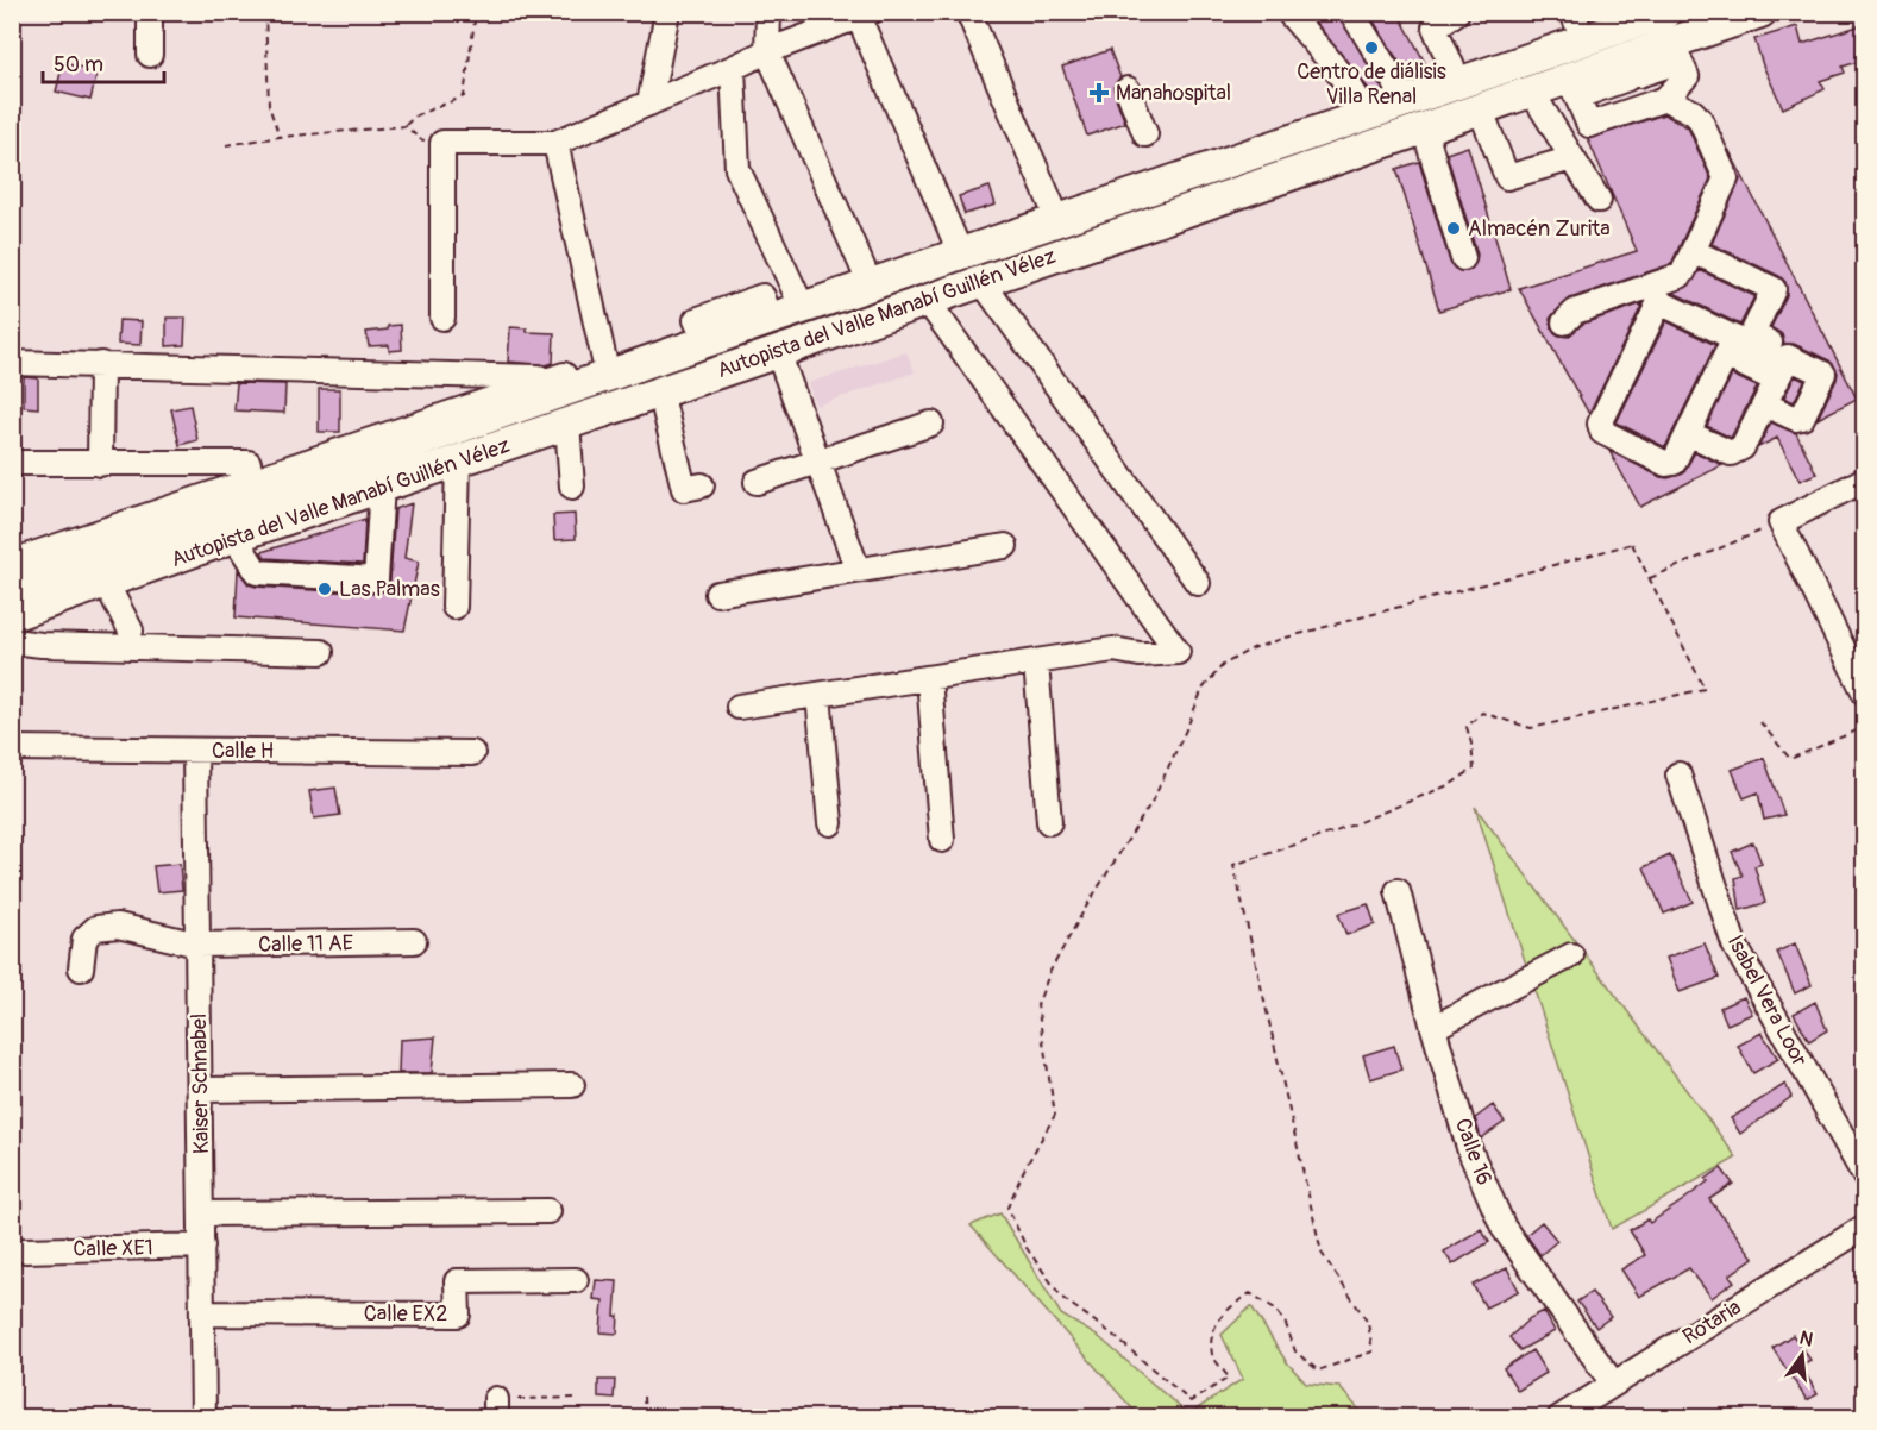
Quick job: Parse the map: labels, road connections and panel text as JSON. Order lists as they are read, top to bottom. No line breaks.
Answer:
{"streets":{"main road":["Autopista del Valle Manabí Guillén Vélez"],"street":["Calle H","Calle 11 AE","Isabel Vera Loor","Kaiser Schnabel","Calle 16","Calle XE1","Calle EX2","Rotaria"]},"crossings":[["Calle H","Kaiser Schnabel"],["Calle 11 AE","Kaiser Schnabel"],["Kaiser Schnabel","Calle XE1"],["Kaiser Schnabel","Calle EX2"],["Calle 16","Rotaria"]],"places":{"other":["Centro de diálisis Villa Renal","Almacén Zurita","Las Palmas"],"health":["Manahospital"]},"scale_bar":"50 m","north":"top"}
